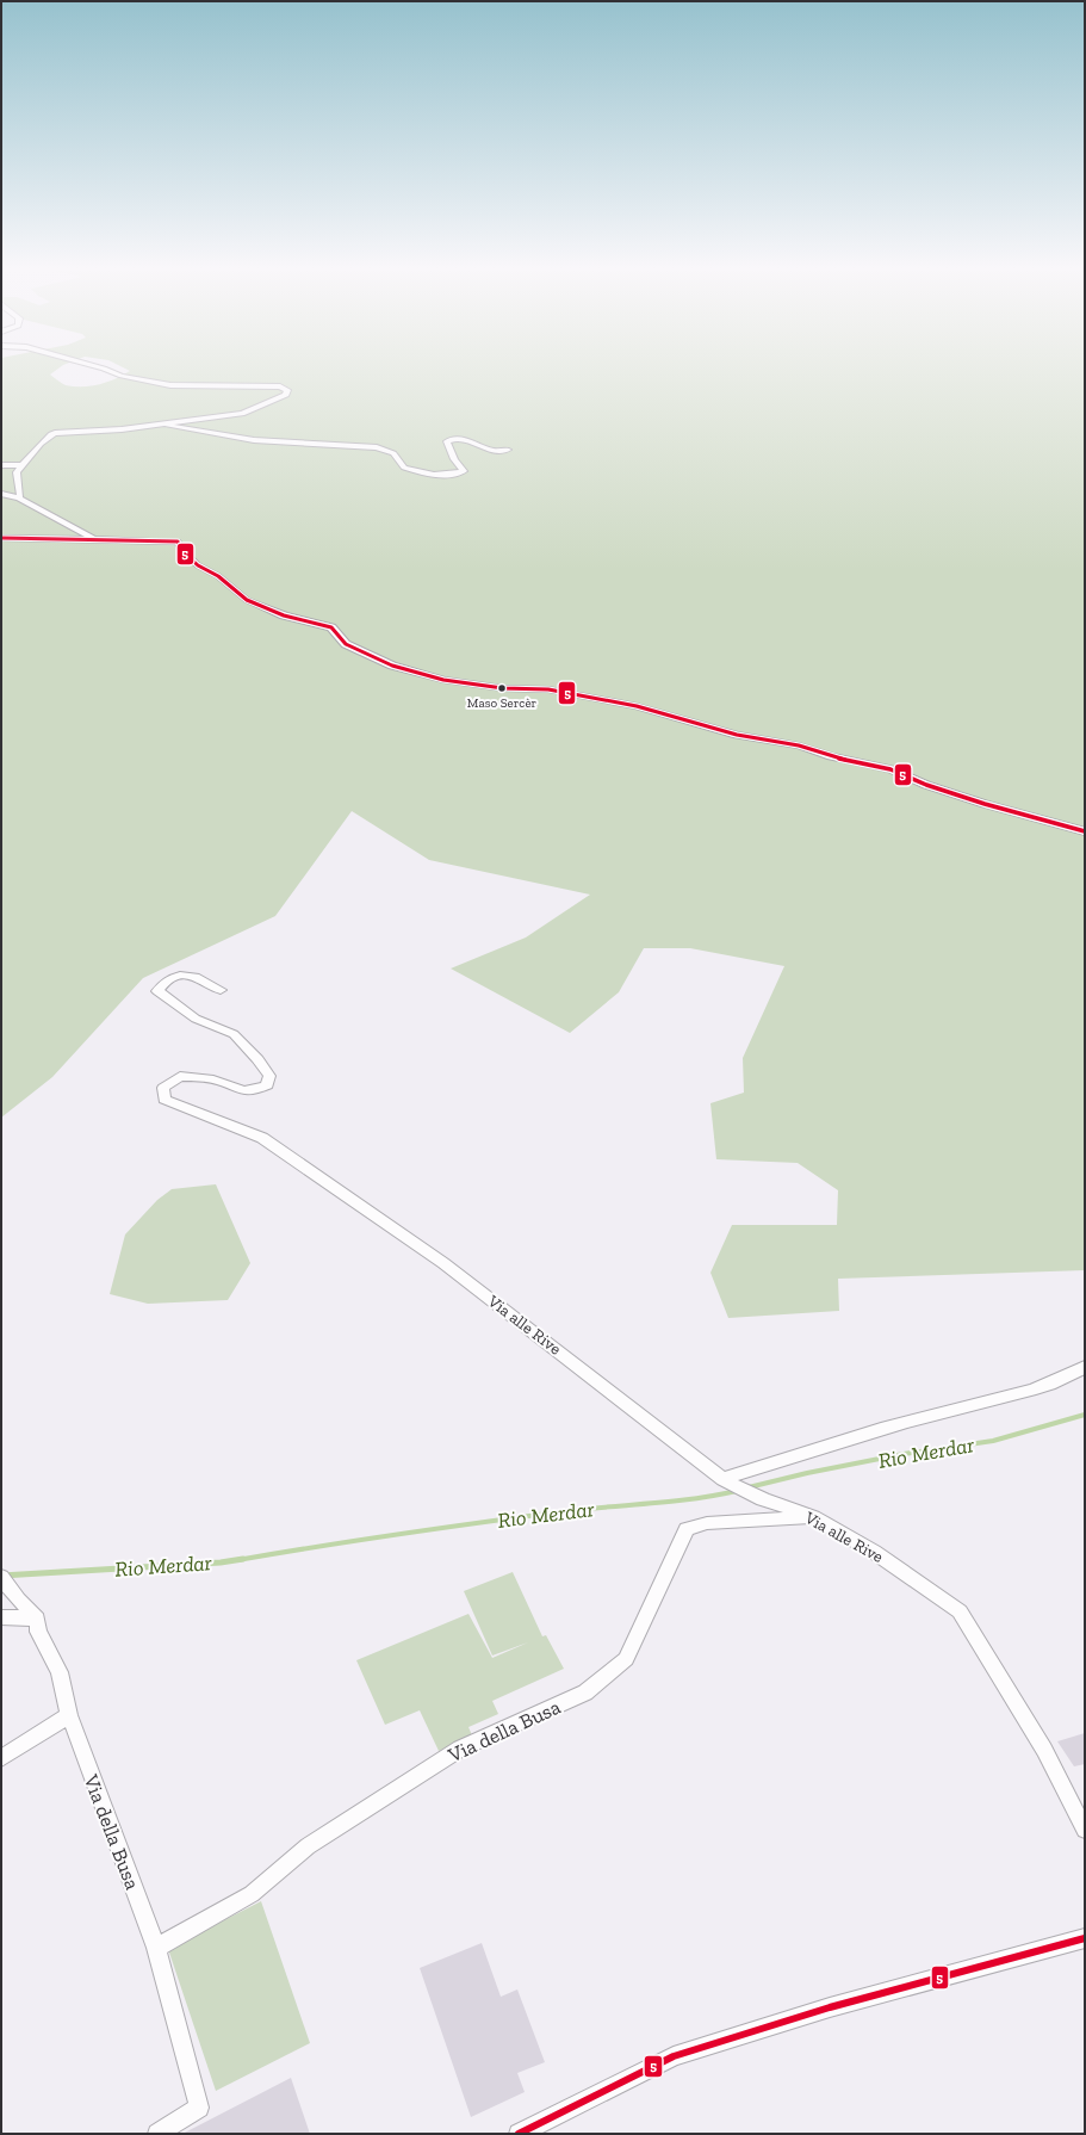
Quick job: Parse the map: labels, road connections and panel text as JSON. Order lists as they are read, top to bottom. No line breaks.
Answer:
{"streets":{"street":["Via alle Rive","Via della Busa"]},"crossings":[["Via alle Rive","Via della Busa"]],"water":["Rio Merdar"],"places":["Maso Sercèr"],"lines":["transit line 5"]}
